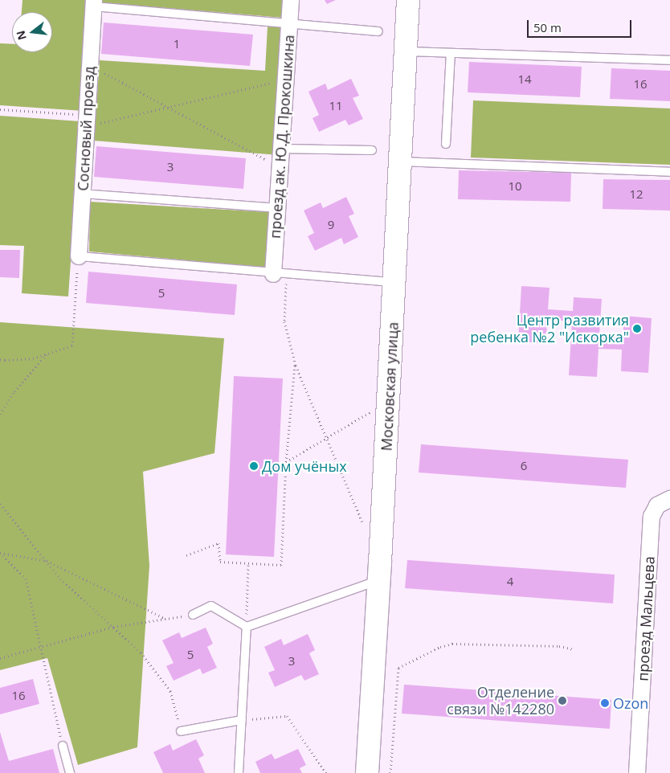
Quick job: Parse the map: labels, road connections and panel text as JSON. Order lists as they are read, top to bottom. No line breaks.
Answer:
{"streets":{"street":["Сосновый проезд","проезд ак. Ю.Д. Прокошкина","Московская улица","проезд Мальцева"]},"places":["Центр развития ребенка №2 \"Искорка\"","Дом учёных","Отделение связи №142280","Ozon"],"house_numbers":["1","14","16","11","3","10","12","9","5","6","4","5","3","16"],"scale_bar":"50 m","north":"left"}
